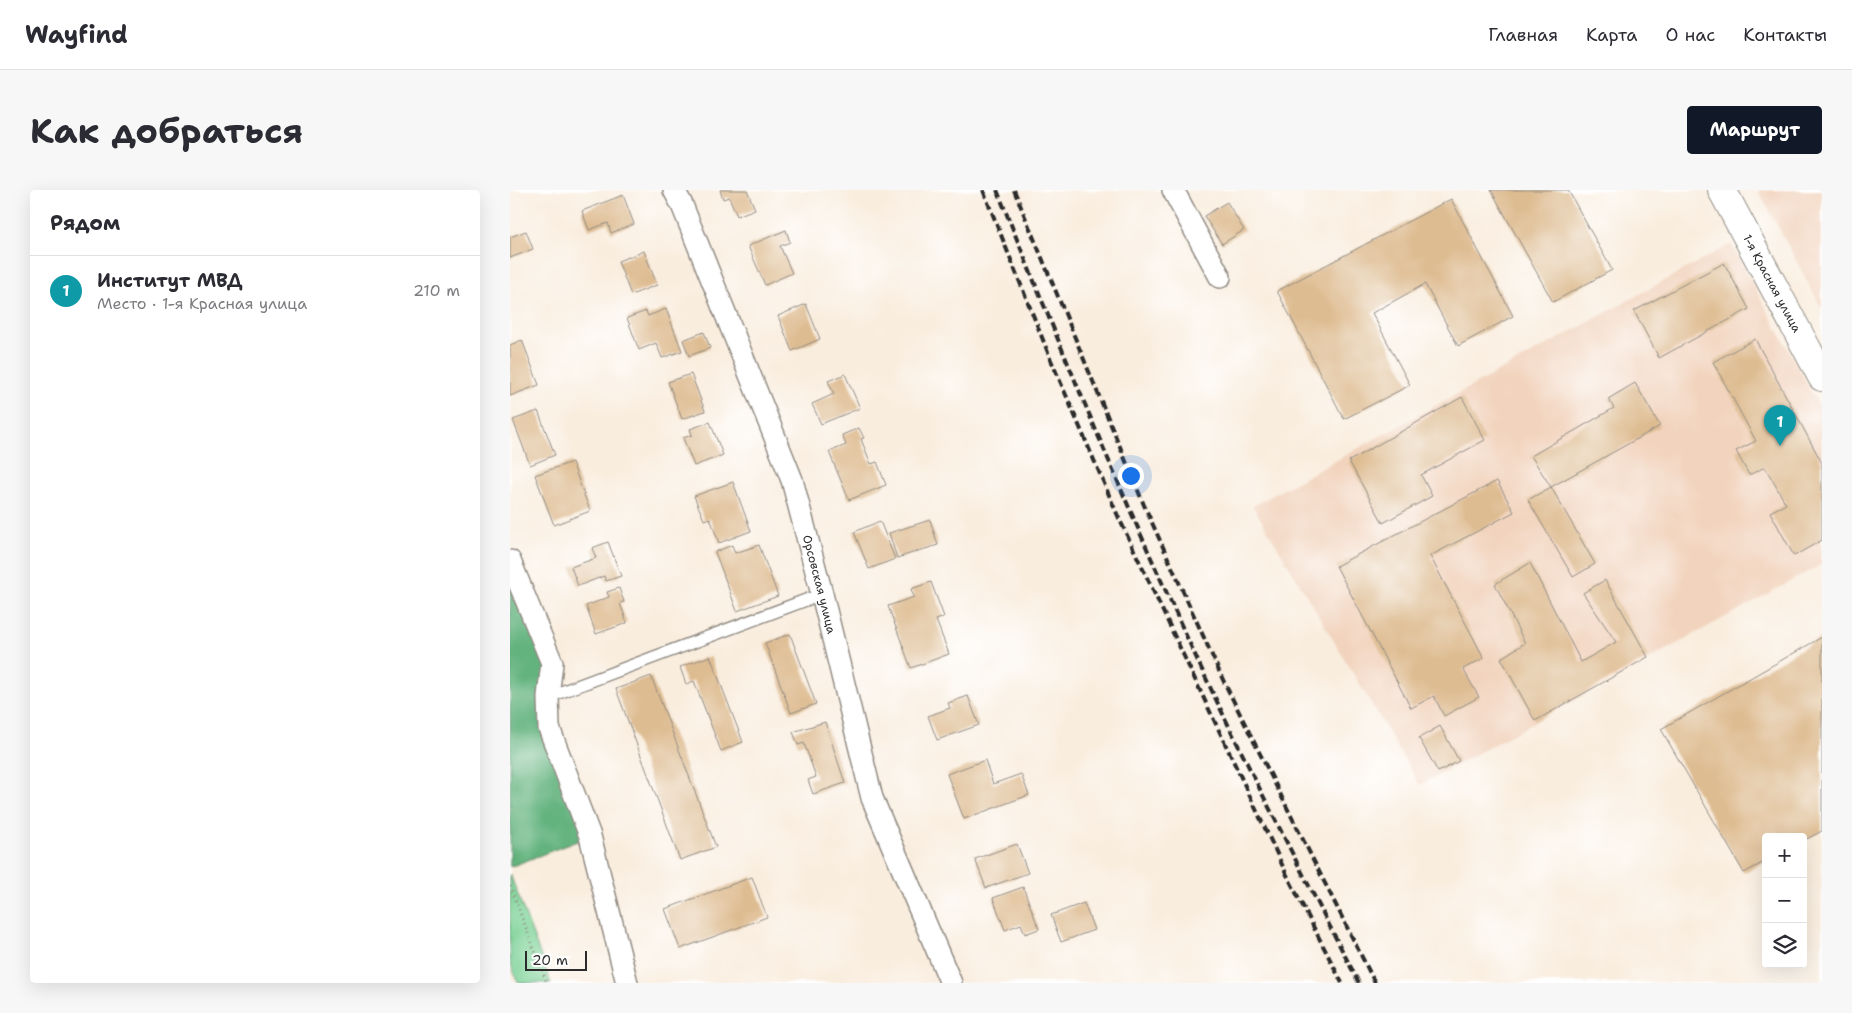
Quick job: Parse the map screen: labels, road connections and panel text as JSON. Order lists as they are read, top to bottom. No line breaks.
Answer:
{"streets":{"street":["1-я Красная улица","Орсовская улица"]},"scale_bar":"20 m","page":{"header":"Wayfind","nav":["Главная","Карта","О нас","Контакты"],"buttons":"Маршрут","title":"Как добраться","heading":"Рядом","list":[{"mark":"1","name":"Институт МВД","note":"Место · 1-я Красная улица","value":"210 m"}],"pins":"1","map_buttons":["+","−"],"scale":"20 m"}}
